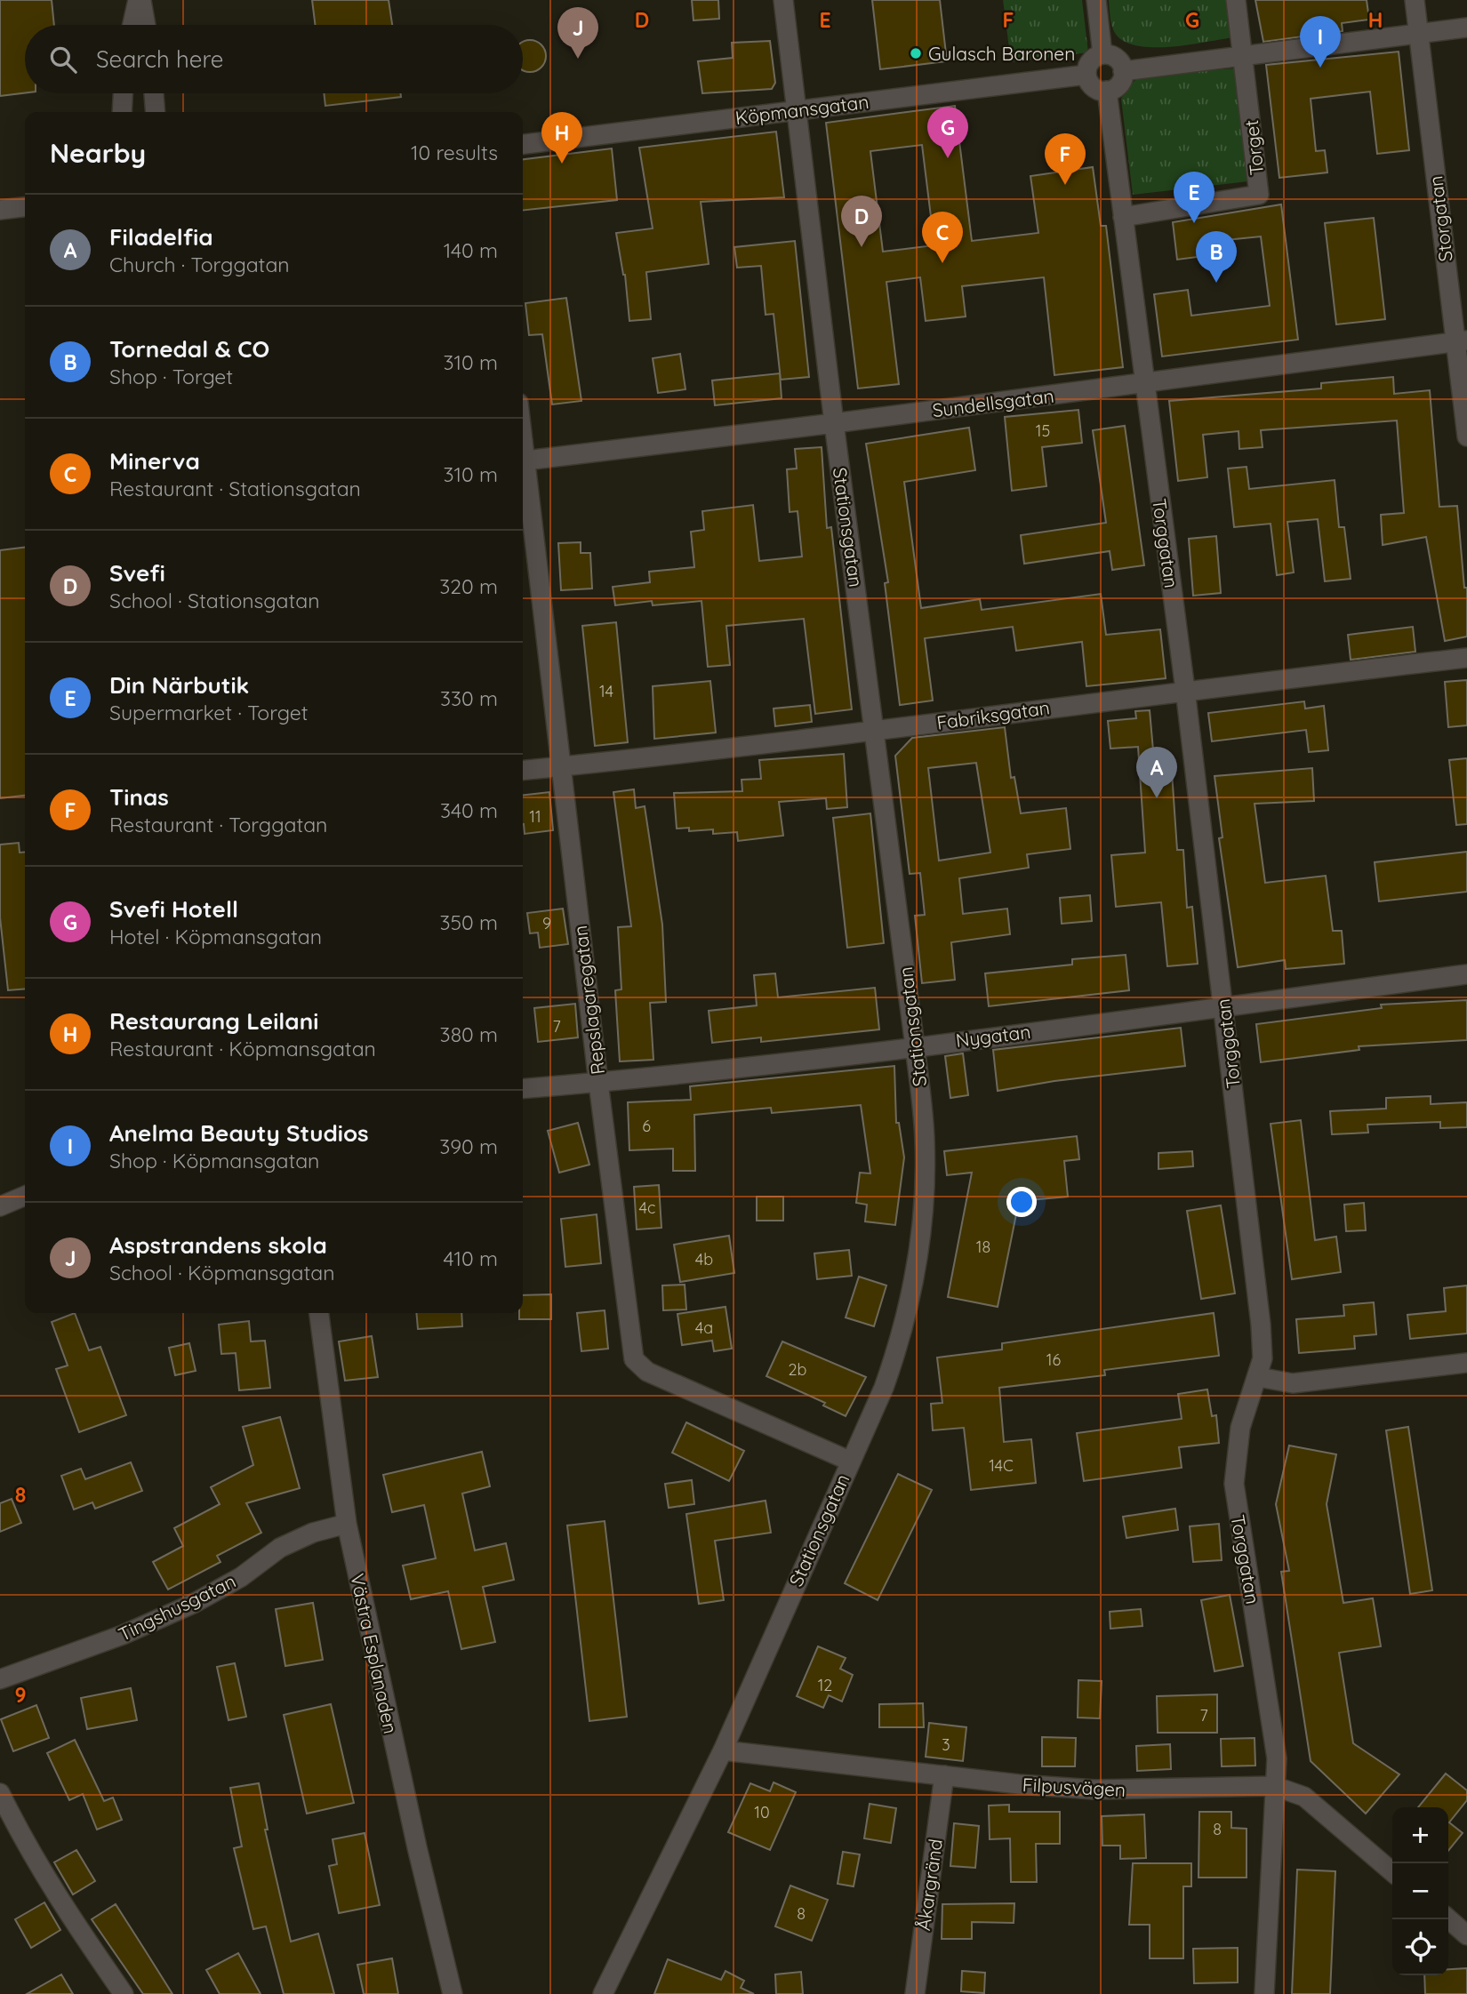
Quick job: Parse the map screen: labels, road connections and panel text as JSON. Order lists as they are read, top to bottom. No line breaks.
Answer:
{"streets":{"street":["Köpmansgatan","Torget","Storgatan","Sundellsgatan","Stationsgatan","Torggatan","Fabriksgatan","Repslagaregatan","Nygatan","Tingshusgatan","Västra Esplanaden","Filpusvägen","Åkargränd"]},"crossings":[["Köpmansgatan","Stationsgatan"],["Köpmansgatan","Torggatan"],["Torget","Torggatan"],["Storgatan","Sundellsgatan"],["Sundellsgatan","Stationsgatan"],["Sundellsgatan","Torggatan"],["Stationsgatan","Fabriksgatan"],["Stationsgatan","Repslagaregatan"],["Stationsgatan","Nygatan"],["Stationsgatan","Filpusvägen"],["Torggatan","Fabriksgatan"],["Torggatan","Nygatan"],["Torggatan","Filpusvägen"],["Fabriksgatan","Repslagaregatan"],["Repslagaregatan","Nygatan"],["Tingshusgatan","Västra Esplanaden"],["Filpusvägen","Åkargränd"]],"places":["Gulasch Baronen"],"house_numbers":["15","14","11","9","7","6","4c","18","4b","4a","16","2b","14C","12","7","3","10","8","8"],"page":{"pins":["J","I","G","H","F","E","D","C","B","A"],"search":"Search here","heading":["Nearby","10 results"],"list":[{"mark":"A","name":"Filadelfia","note":"Church · Torggatan","value":"140 m"},{"mark":"B","name":"Tornedal & CO","note":"Shop · Torget","value":"310 m"},{"mark":"C","name":"Minerva","note":"Restaurant · Stationsgatan","value":"310 m"},{"mark":"D","name":"Svefi","note":"School · Stationsgatan","value":"320 m"},{"mark":"E","name":"Din Närbutik","note":"Supermarket · Torget","value":"330 m"},{"mark":"F","name":"Tinas","note":"Restaurant · Torggatan","value":"340 m"},{"mark":"G","name":"Svefi Hotell","note":"Hotel · Köpmansgatan","value":"350 m"},{"mark":"H","name":"Restaurang Leilani","note":"Restaurant · Köpmansgatan","value":"380 m"},{"mark":"I","name":"Anelma Beauty Studios","note":"Shop · Köpmansgatan","value":"390 m"},{"mark":"J","name":"Aspstrandens skola","note":"School · Köpmansgatan","value":"410 m"}],"map_buttons":["+","−"]},"grid":{"columns":["D","E","F","G","H"],"rows":["8","9"]}}
